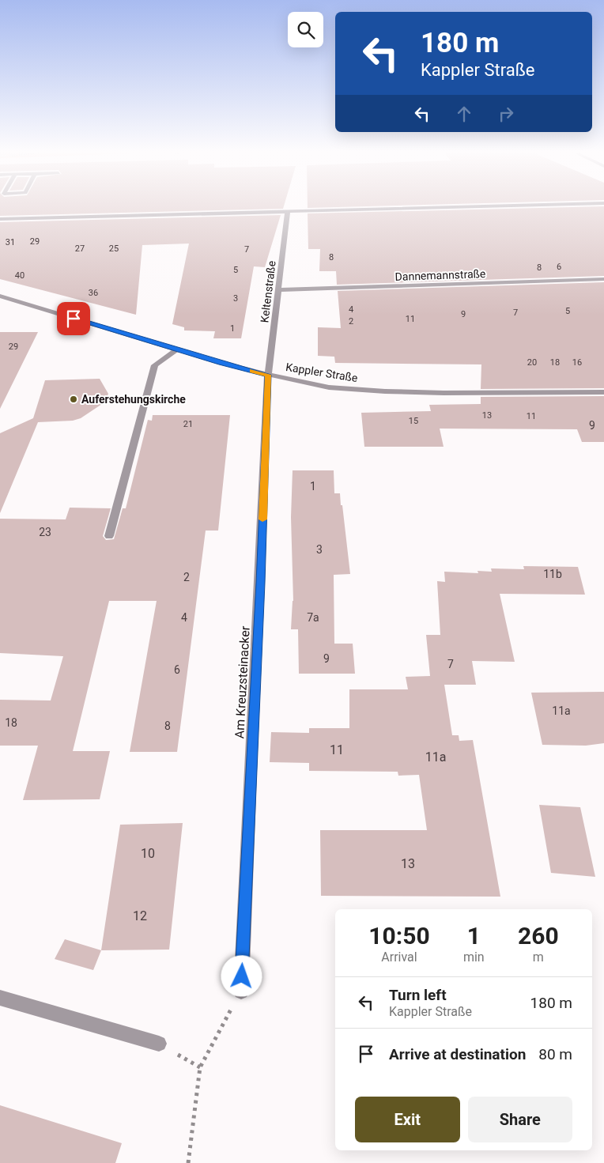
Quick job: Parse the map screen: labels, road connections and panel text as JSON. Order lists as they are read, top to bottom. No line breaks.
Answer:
{"streets":{"street":["Dannemannstraße","Keltenstraße","Kappler Straße","Am Kreuzsteinacker"]},"crossings":[["Dannemannstraße","Keltenstraße"],["Keltenstraße","Kappler Straße"],["Keltenstraße","Am Kreuzsteinacker"],["Kappler Straße","Am Kreuzsteinacker"]],"places":["Auferstehungskirche"],"house_numbers":["29","31","27","25","7","8","6","8","5","40","36","3","4","5","7","9","11","2","1","29","20","18","16","13","11","15","21","9","1","23","3","11b","2","4","7a","9","7","6","11a","18","8","11","11a","10","13","12"],"page":{"turn":["180 m","Kappler Straße"],"eta":["10:50","Arrival","1","min","260","m"],"list":[{"name":"Turn left","note":"Kappler Straße","value":"180 m"},{"name":"Arrive at destination","value":"80 m"}],"buttons":["Exit","Share"]}}
